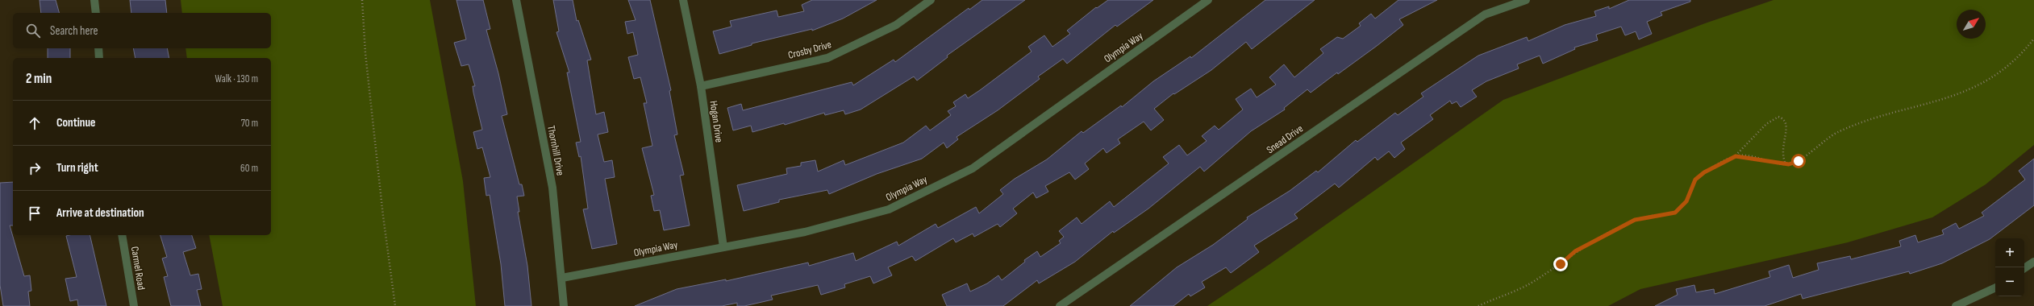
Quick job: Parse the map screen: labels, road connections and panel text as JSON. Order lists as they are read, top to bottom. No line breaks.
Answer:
{"streets":{"street":["Olympia Way","Crosby Drive","Hogan Drive","Snead Drive","Thornhill Drive","Carmel Road"]},"crossings":[["Olympia Way","Hogan Drive"],["Olympia Way","Thornhill Drive"],["Crosby Drive","Hogan Drive"]],"north":"top right","page":{"search":"Search here","heading":["2 min","Walk · 130 m"],"list":[["Continue","70 m"],["Turn right","60 m"],"Arrive at destination"],"map_buttons":["+","−"]}}
